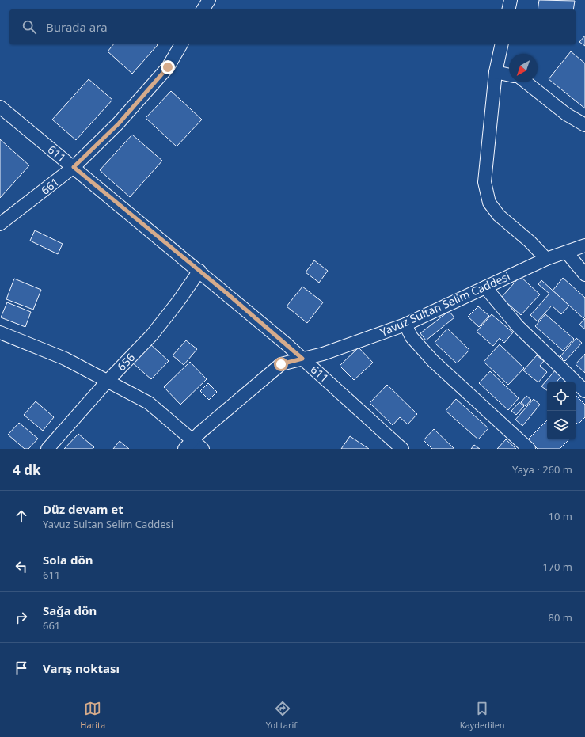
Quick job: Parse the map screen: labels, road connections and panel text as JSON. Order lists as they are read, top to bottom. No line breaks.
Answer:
{"streets":{"street":["611","661","Yavuz Sultan Selim Caddesi","656"]},"crossings":[["611","661"],["611","Yavuz Sultan Selim Caddesi"],["611","656"]],"north":"bottom left","page":{"search":"Burada ara","heading":["4 dk","Yaya · 260 m"],"list":[["Düz devam et","Yavuz Sultan Selim Caddesi","10 m"],["Sola dön","611","170 m"],["Sağa dön","661","80 m"],"Varış noktası"],"nav":["Harita","Yol tarifi","Kaydedilen"]}}
